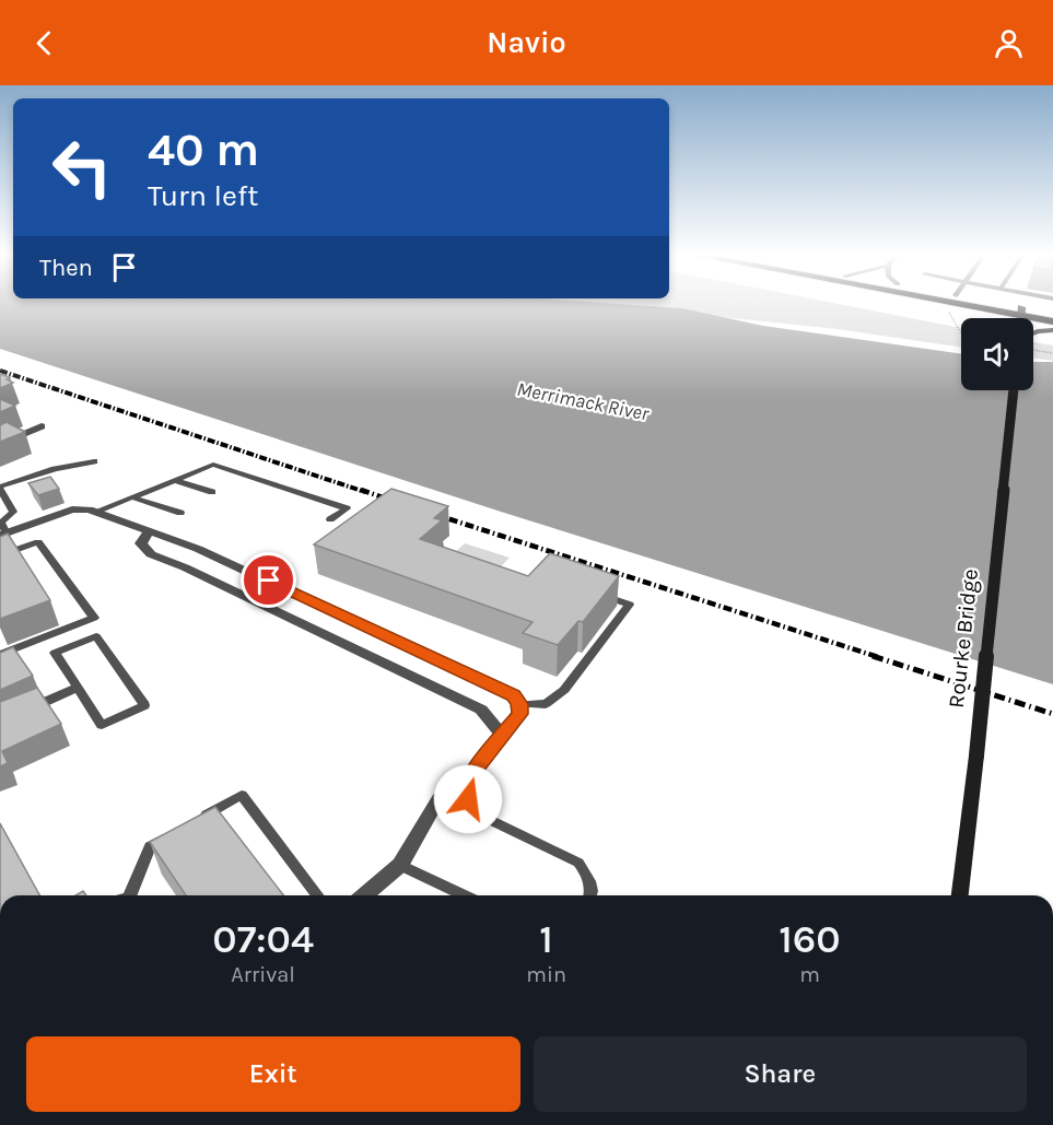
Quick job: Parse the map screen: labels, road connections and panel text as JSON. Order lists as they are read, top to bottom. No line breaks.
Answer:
{"streets":{"main road":["Rourke Bridge"]},"water":["Merrimack River"],"page":{"header":"Navio","turn":["40 m","Turn left"],"then":"Then","eta":["07:04","Arrival","1","min","160","m"],"buttons":["Exit","Share"]}}
